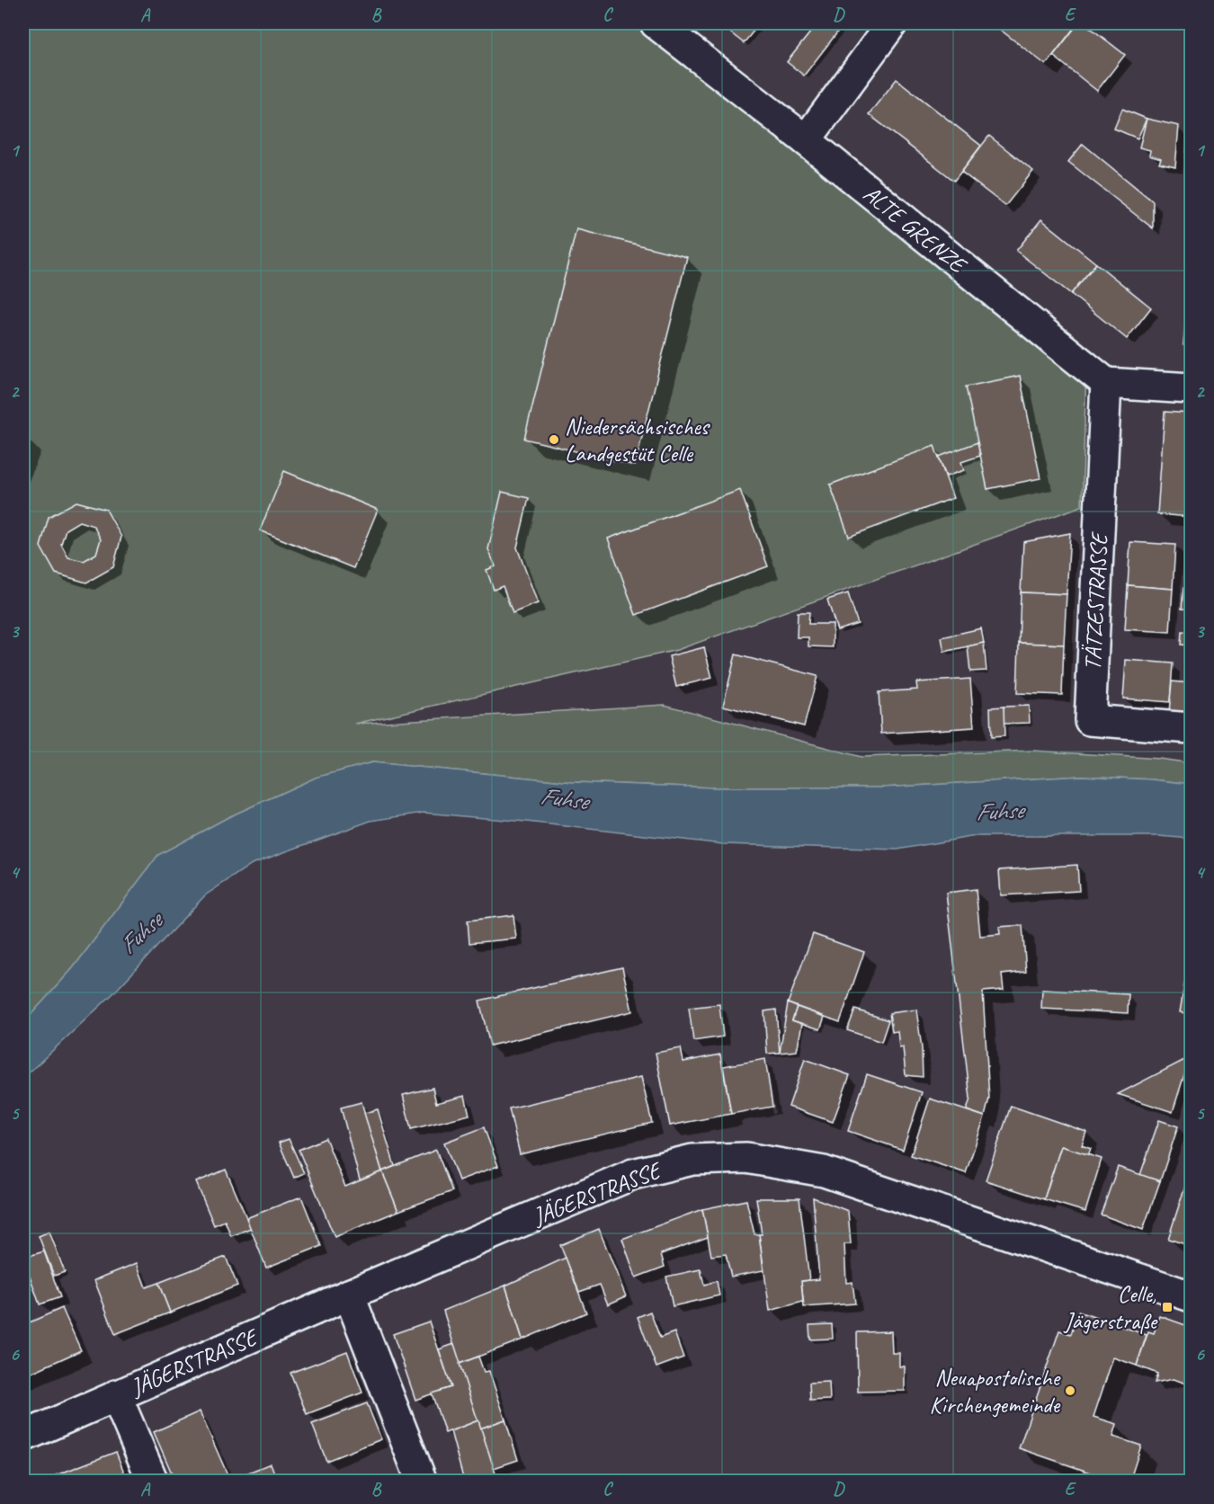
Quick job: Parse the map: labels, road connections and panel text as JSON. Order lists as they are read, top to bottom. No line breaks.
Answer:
{"streets":{"street":["ALTE GRENZE","TÄTZESTRASSE","JÄGERSTRASSE"]},"crossings":[["ALTE GRENZE","TÄTZESTRASSE"]],"water":["Fuhse"],"places":{"other":["Niedersächsisches Landgestüt Celle","Neuapostolische Kirchengemeinde"],"transit":["Celle, Jägerstraße"]},"grid":{"columns":["A","B","C","D","E"],"rows":["1","2","3","4","5","6"]}}
